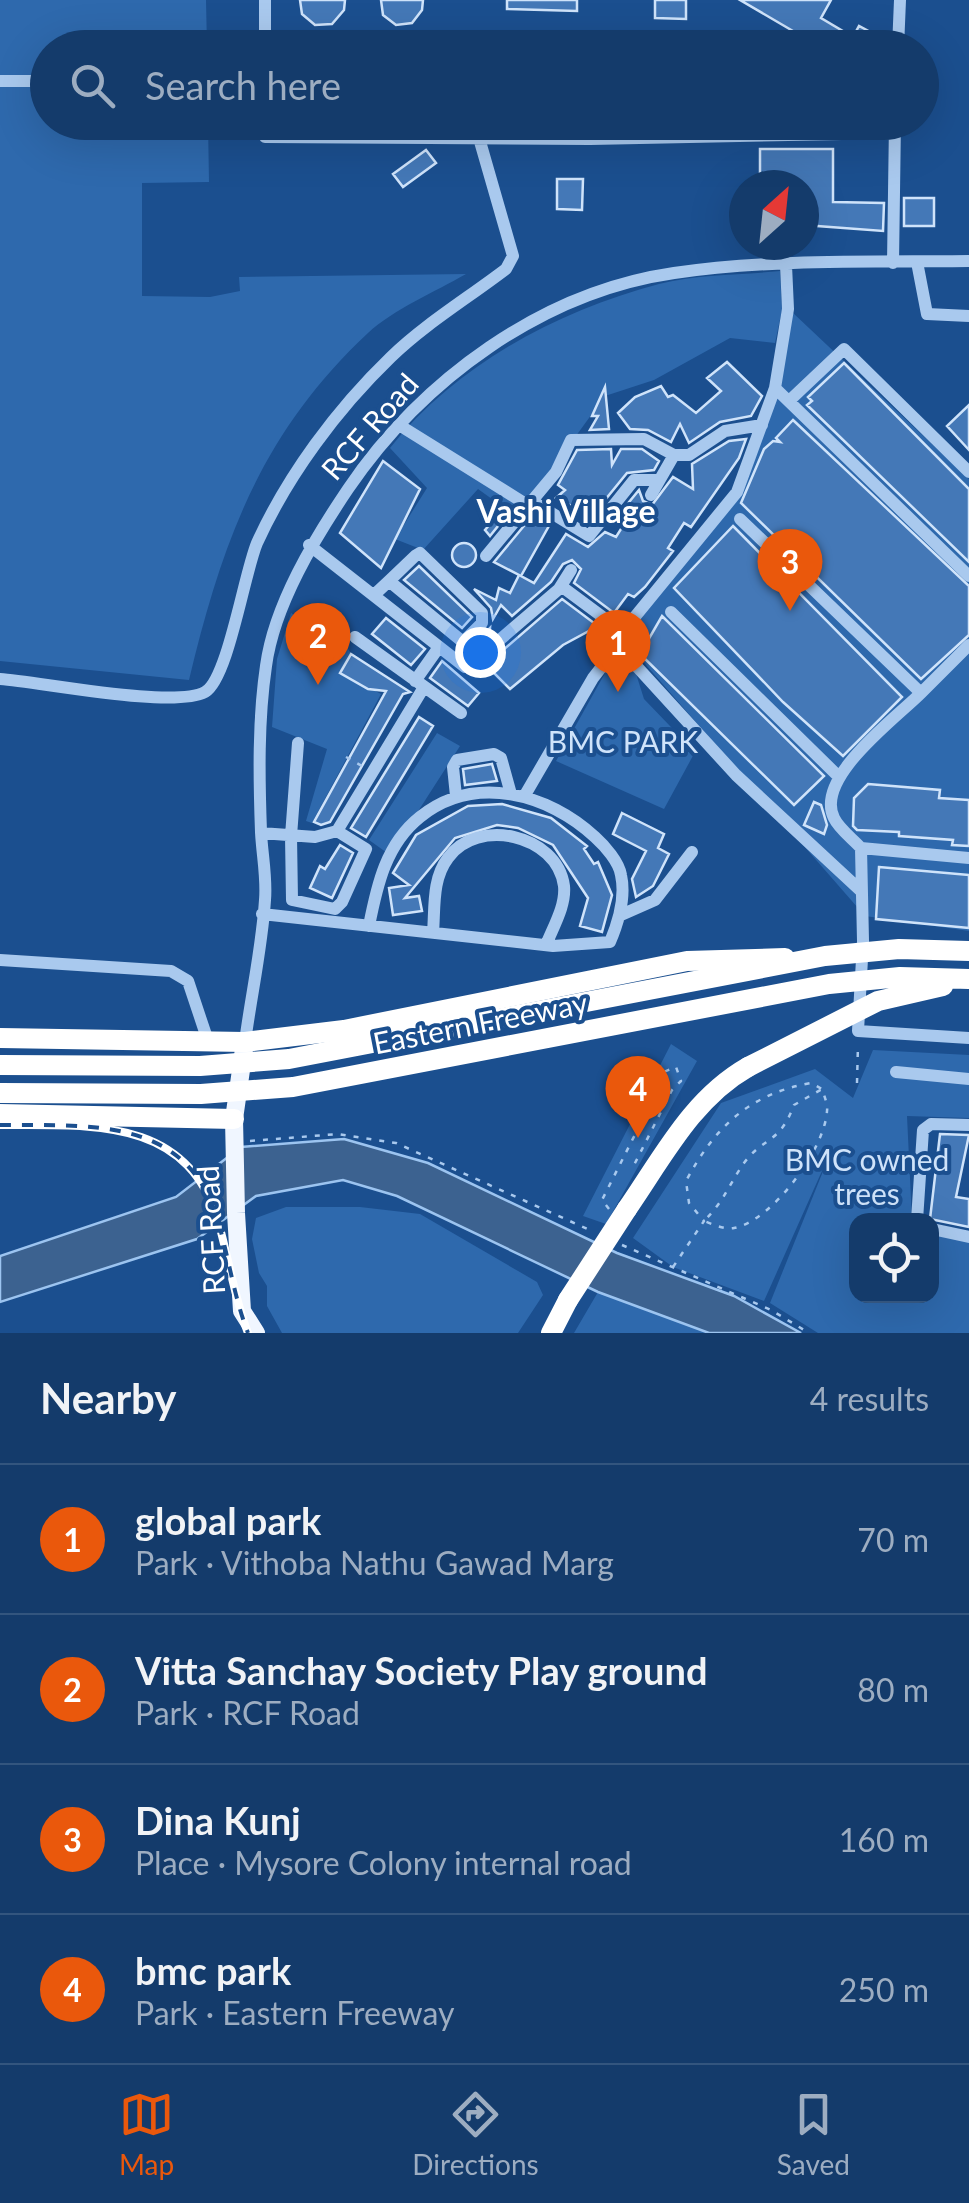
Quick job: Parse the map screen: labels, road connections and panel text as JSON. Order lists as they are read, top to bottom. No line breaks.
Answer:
{"streets":{"highway":["Eastern Freeway"],"main road":["RCF Road"]},"districts":["Vashi Village"],"parks":["BMC PARK","BMC owned trees"],"north":"top right","page":{"search":"Search here","pins":["3","2","1","4"],"heading":["Nearby","4 results"],"list":[{"mark":"1","name":"global park","note":"Park · Vithoba Nathu Gawad Marg","value":"70 m"},{"mark":"2","name":"Vitta Sanchay Society Play ground","note":"Park · RCF Road","value":"80 m"},{"mark":"3","name":"Dina Kunj","note":"Place · Mysore Colony internal road","value":"160 m"},{"mark":"4","name":"bmc park","note":"Park · Eastern Freeway","value":"250 m"}],"nav":["Map","Directions","Saved"]}}
